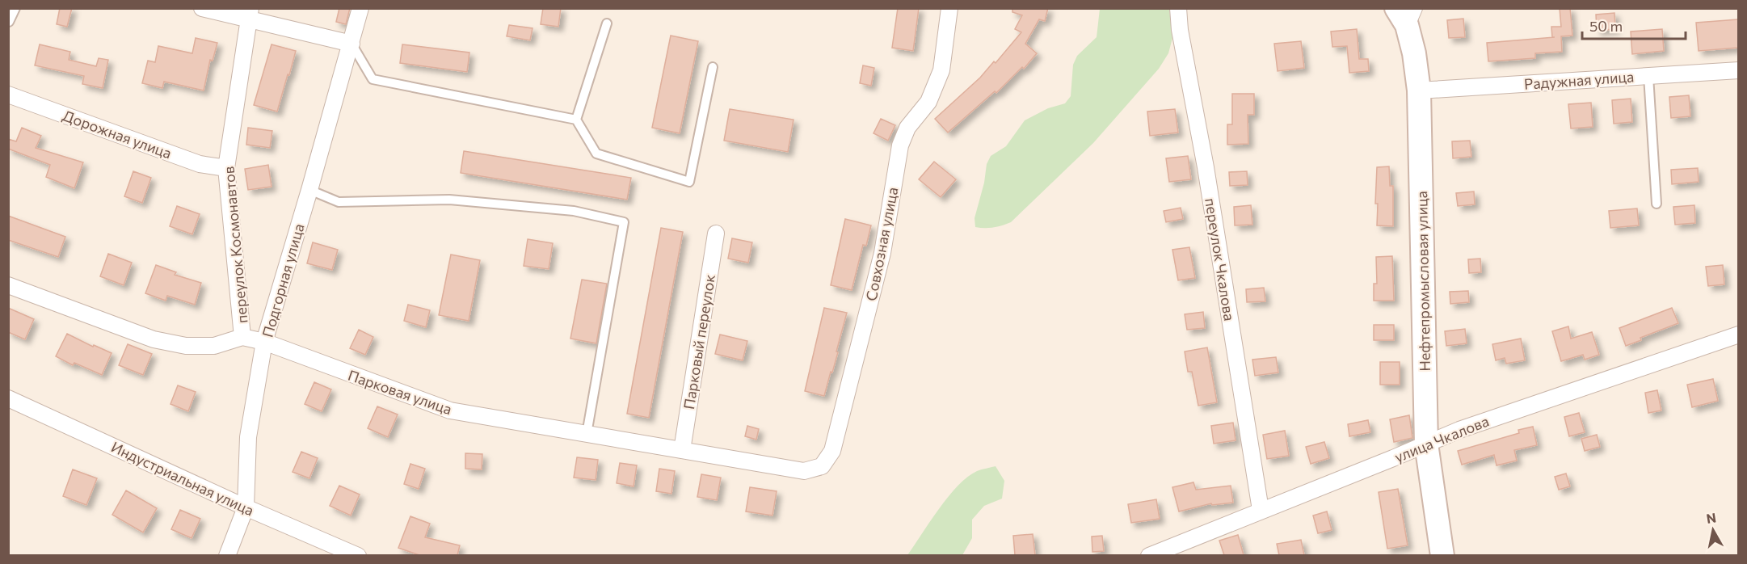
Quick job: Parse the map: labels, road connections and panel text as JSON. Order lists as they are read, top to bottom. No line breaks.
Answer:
{"streets":{"main road":["Нефтепромысловая улица"],"street":["Радужная улица","Дорожная улица","Совхозная улица","переулок Космонавтов","переулок Чкалова","Подгорная улица","Парковый переулок","Парковая улица","улица Чкалова","Индустриальная улица"]},"crossings":[["Радужная улица","Нефтепромысловая улица"],["Дорожная улица","переулок Космонавтов"],["Совхозная улица","Парковая улица"],["переулок Космонавтов","Парковая улица"],["переулок Чкалова","улица Чкалова"],["Подгорная улица","Парковая улица"],["Подгорная улица","Индустриальная улица"],["Нефтепромысловая улица","улица Чкалова"],["Парковый переулок","Парковая улица"]],"scale_bar":"50 m","north":"top"}
